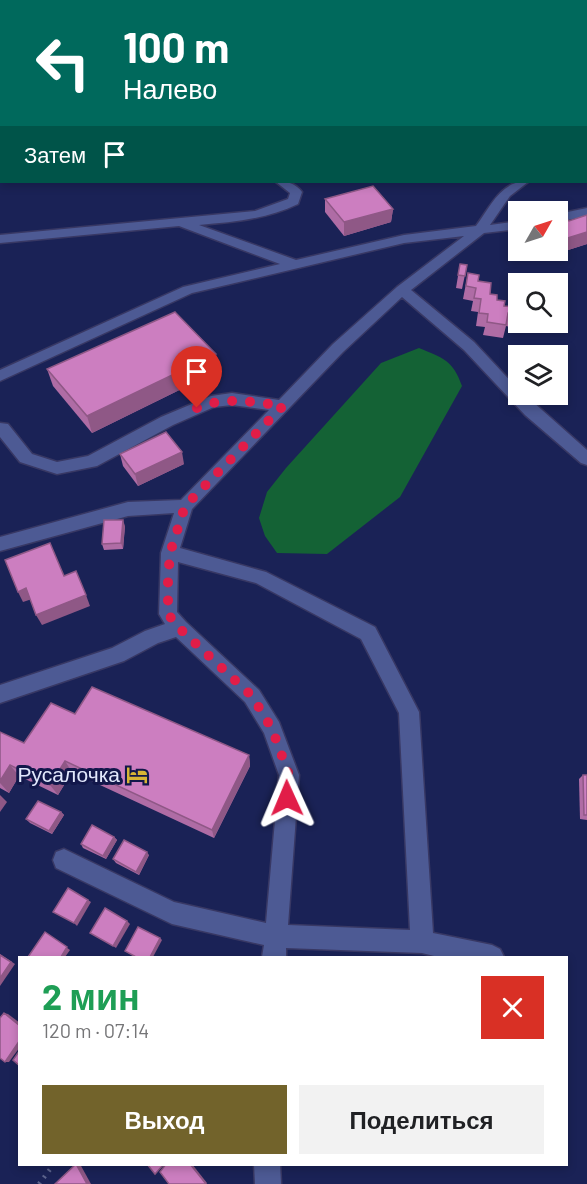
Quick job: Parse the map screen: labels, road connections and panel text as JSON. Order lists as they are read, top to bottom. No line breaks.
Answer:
{"places":{"hotel":["Русалочка"]},"north":"top right","page":{"turn":["100 m","Налево"],"then":"Затем","heading":["2 мин","120 m · 07:14"],"buttons":["Выход","Поделиться"]}}
